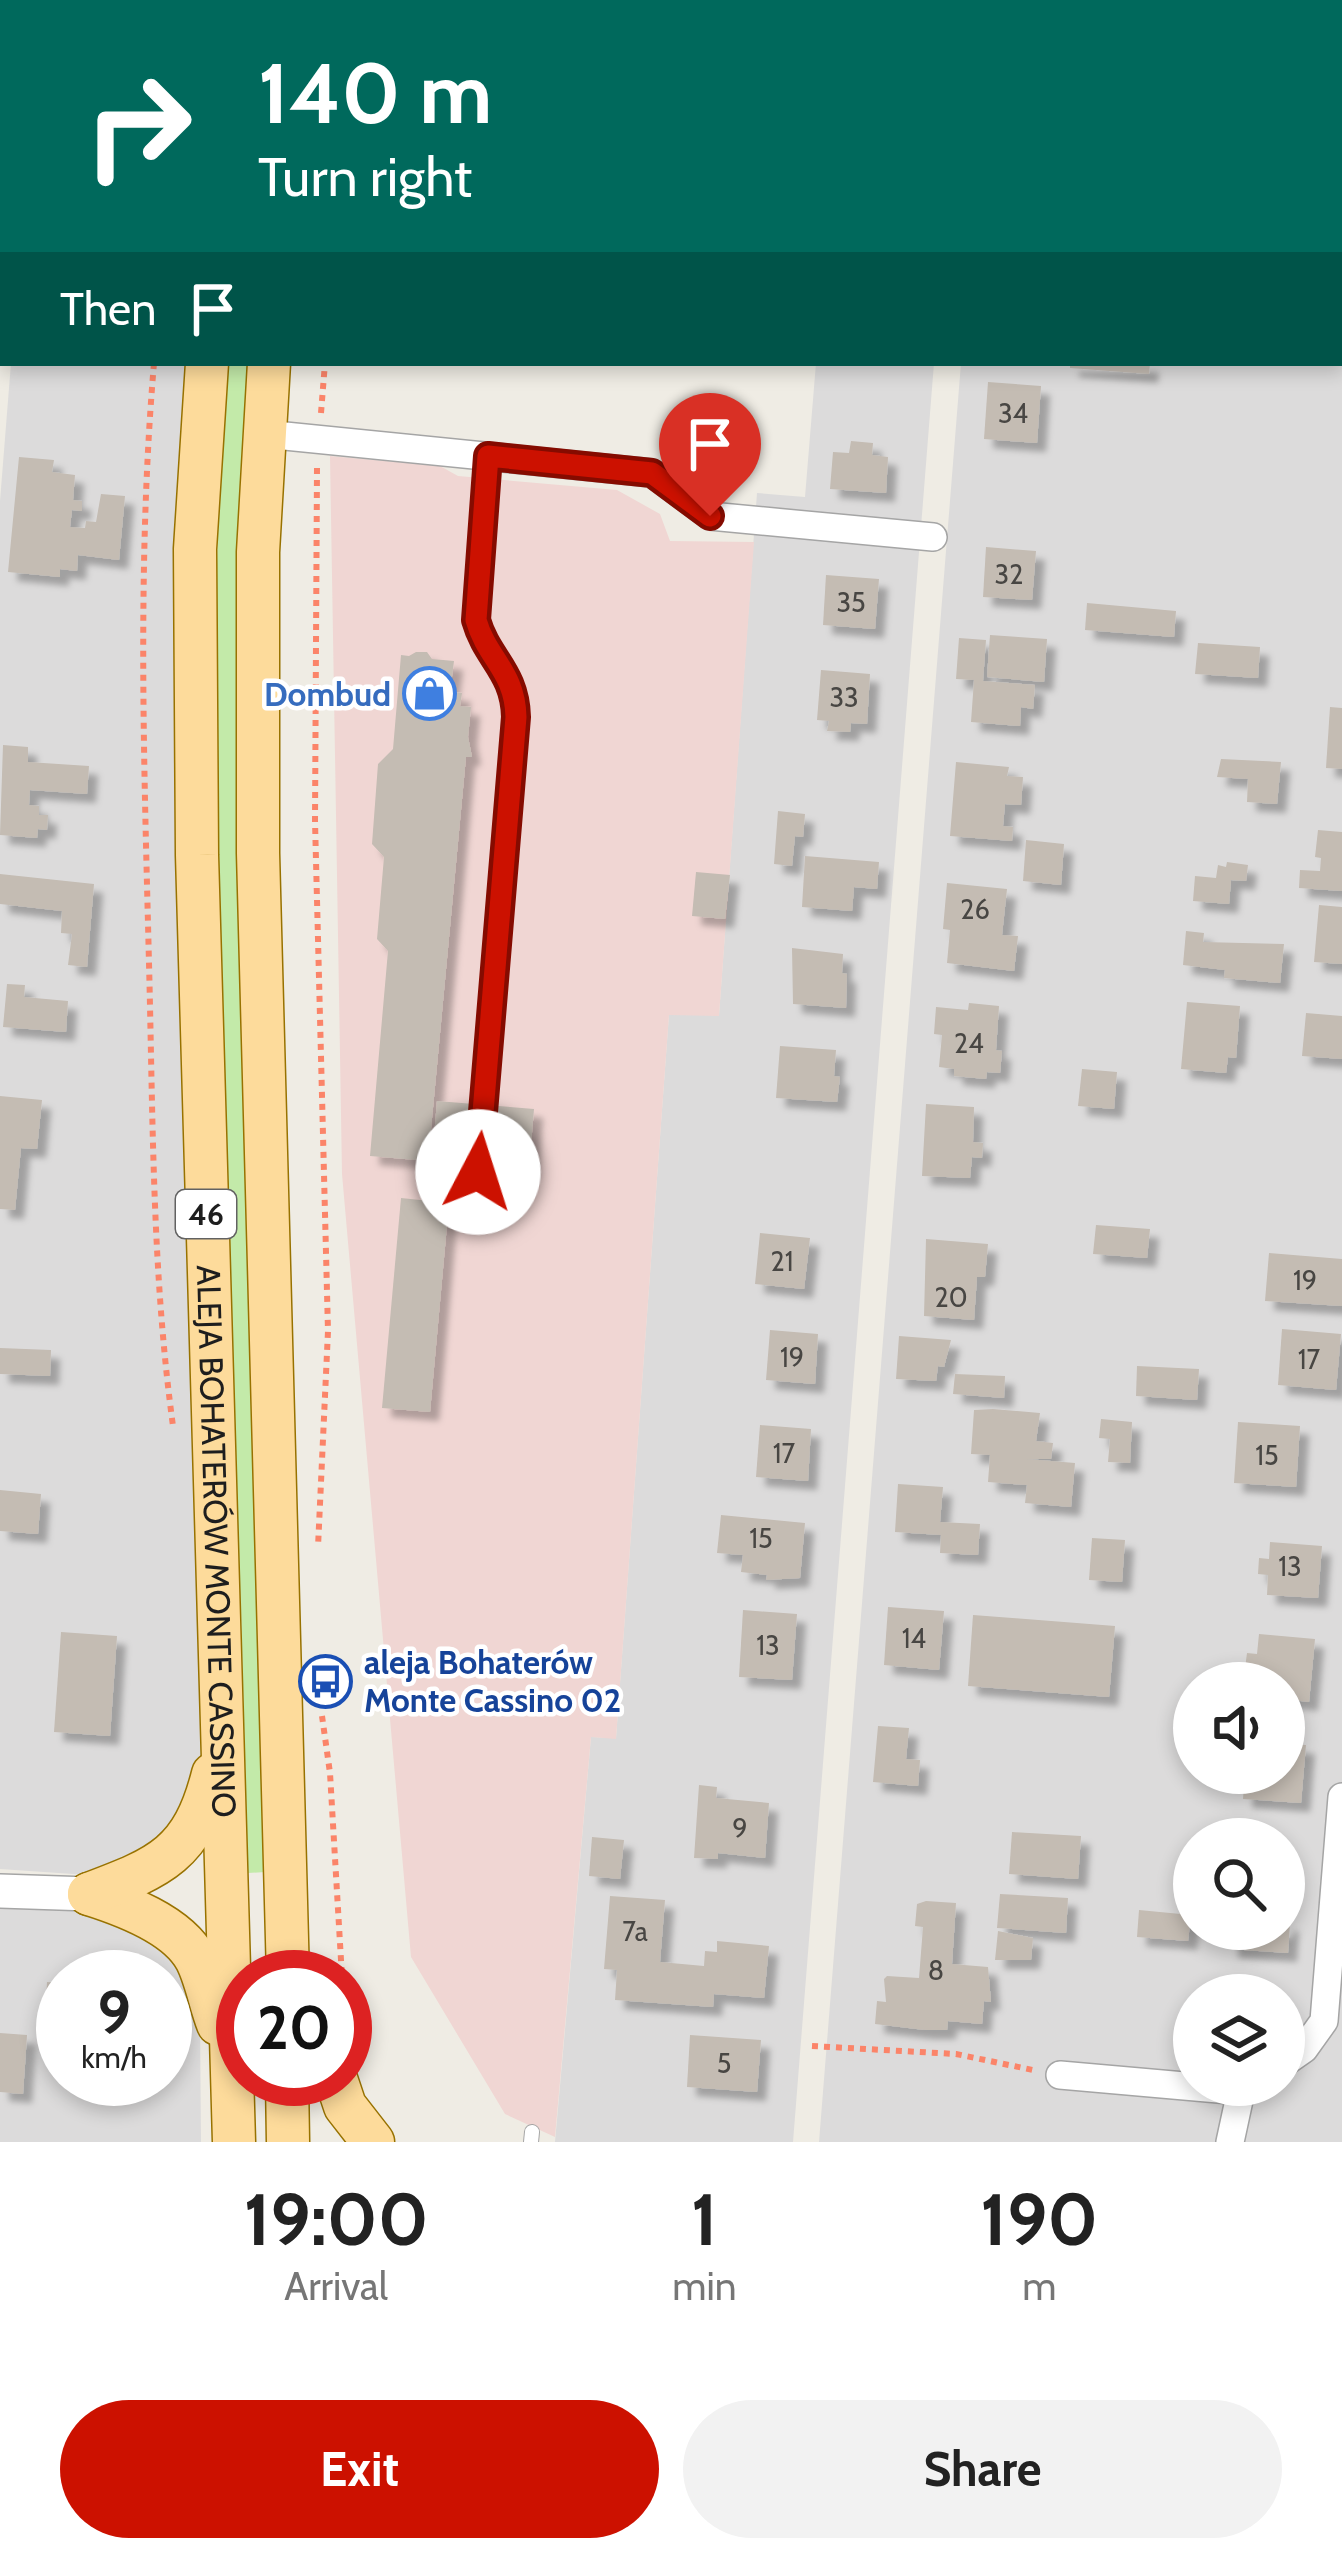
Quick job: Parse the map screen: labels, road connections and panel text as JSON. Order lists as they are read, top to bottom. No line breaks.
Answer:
{"streets":{"main road":["46","ALEJA BOHATERÓW MONTE CASSINO"]},"places":{"shop":["Dombud"],"bus stop":["aleja Bohaterów Monte Cassino 02"]},"house_numbers":["34","32","35","33","26","24","21","19","20","19","17","17","15","15","13","14","13","9","7a","8","5"],"page":{"turn":["140 m","Turn right"],"then":"Then","speed":"9 km/h","limit":"20","eta":["19:00","Arrival","1","min","190","m"],"buttons":["Exit","Share"]}}
